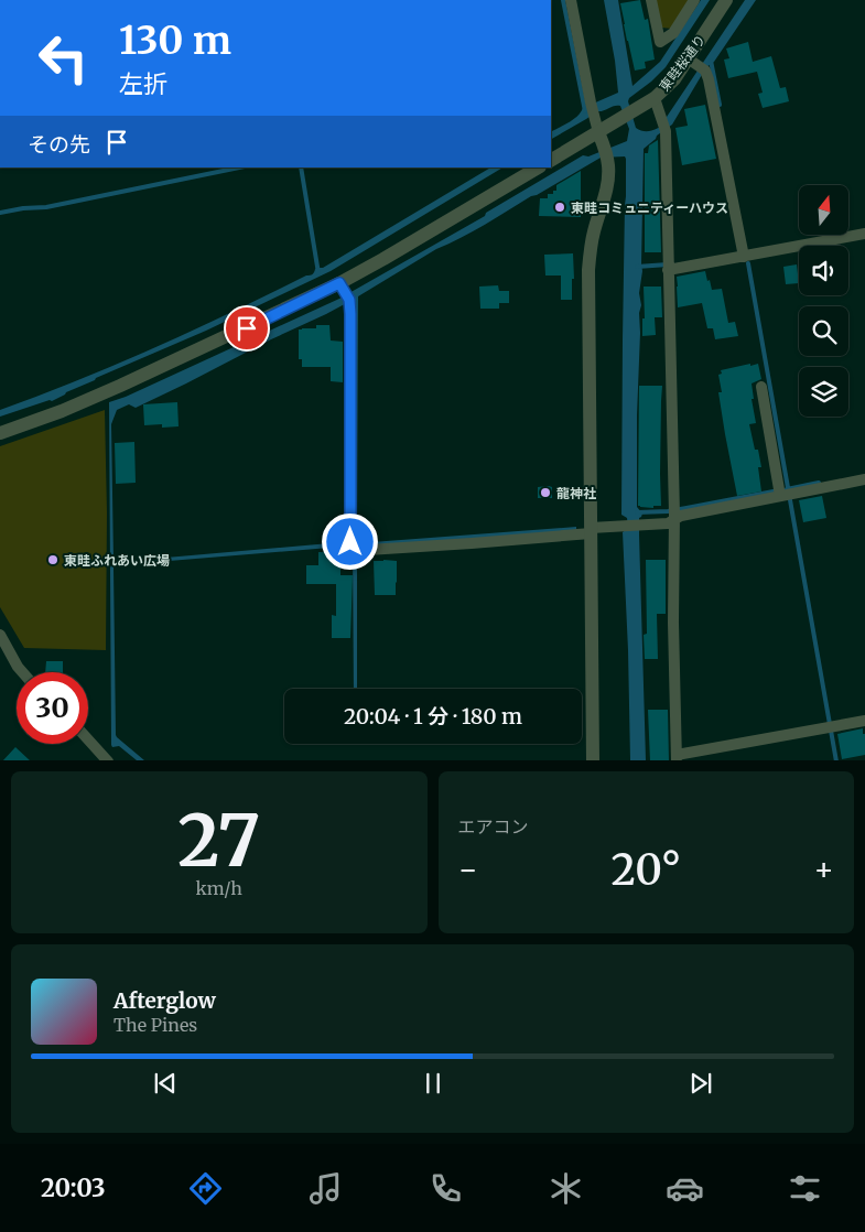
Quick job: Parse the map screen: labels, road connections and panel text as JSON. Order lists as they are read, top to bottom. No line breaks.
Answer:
{"streets":{"street":["東畦桜通り"]},"places":["東畦コミュニティーハウス","龍神社","東畦ふれあい広場"],"north":"top","page":{"turn":["130 m","左折"],"then":"その先","limit":"30","trip":"20:04 · 1 分 · 180 m","tile":[["27","km/h"],"エアコン"],"heat":["−","20°","+"],"song":["Afterglow","The Pines"],"tabs":"20:03"}}
